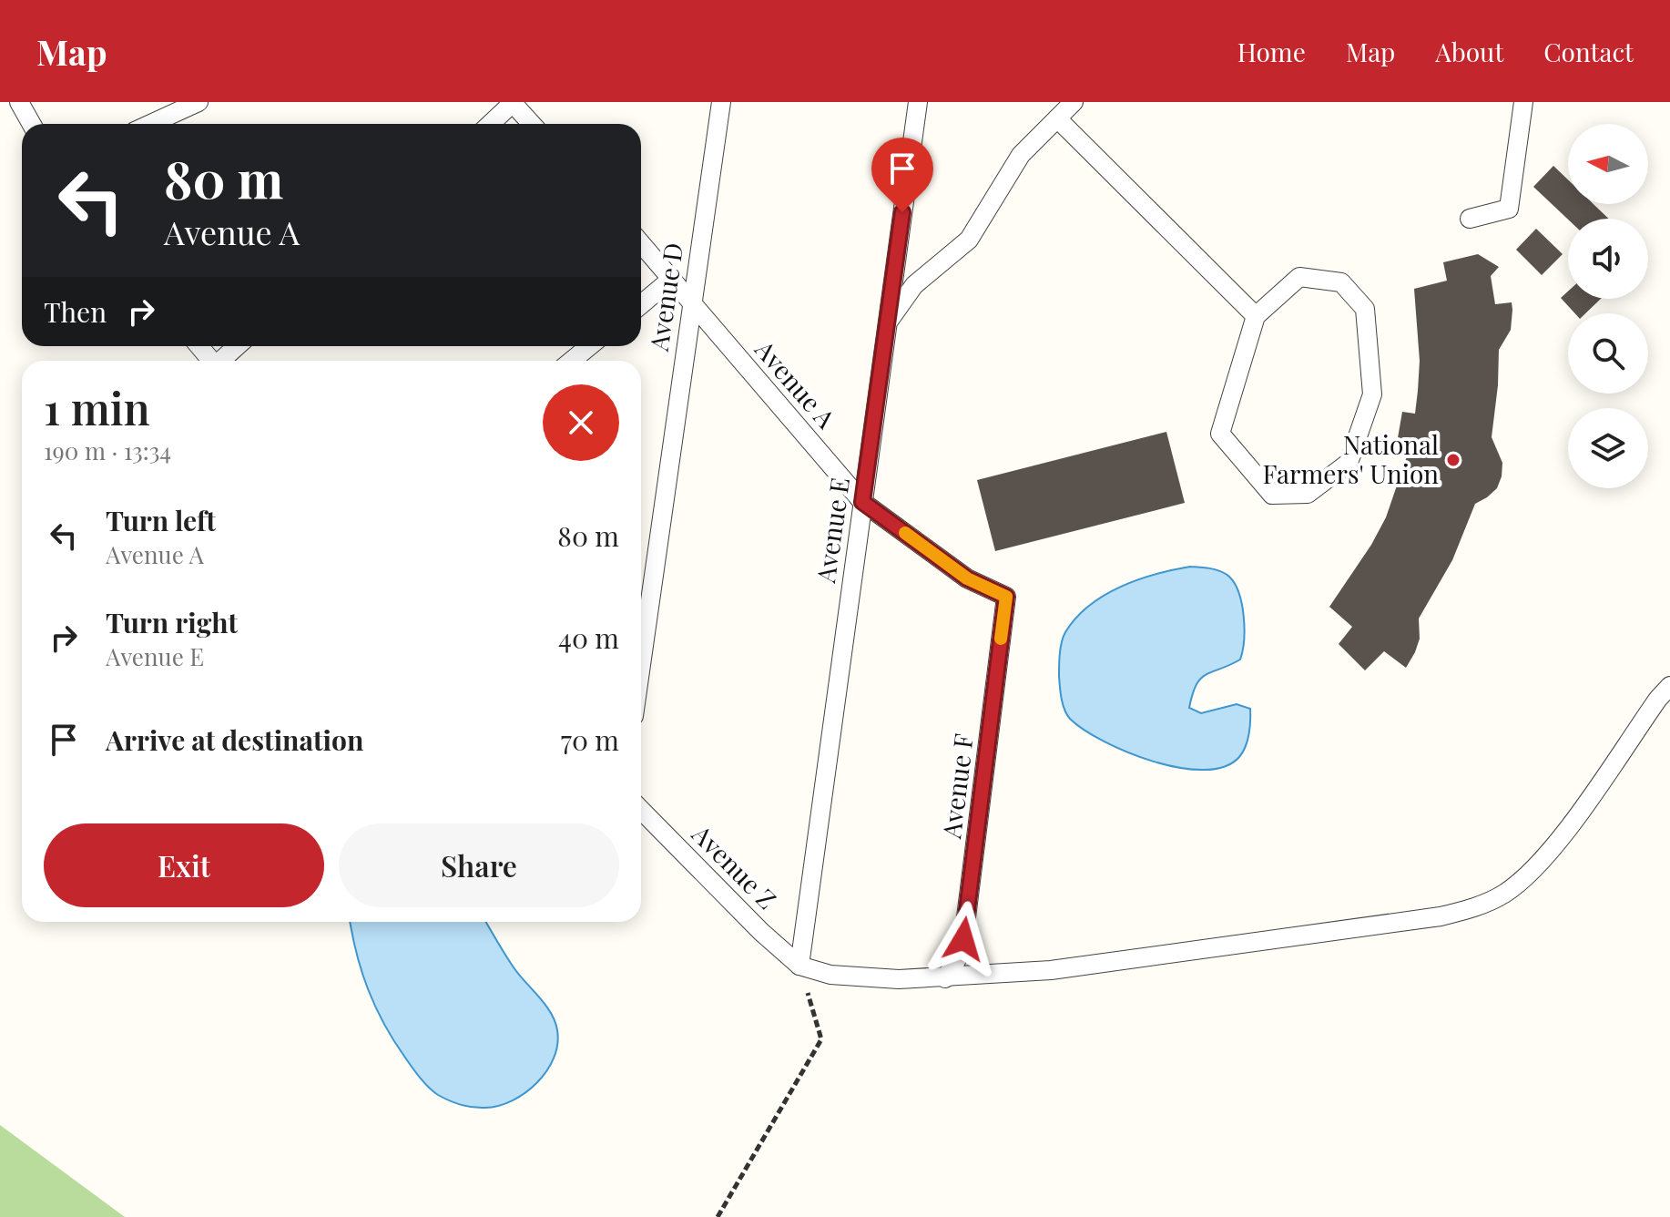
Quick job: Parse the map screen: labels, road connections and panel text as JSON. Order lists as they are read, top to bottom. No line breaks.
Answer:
{"streets":{"lane":["Avenue D","Avenue A","Avenue E","Avenue F","Avenue Z"]},"crossings":[["Avenue D","Avenue A"],["Avenue A","Avenue E"],["Avenue A","Avenue F"],["Avenue E","Avenue Z"]],"places":["National Farmers' Union"],"north":"left","page":{"header":"Map","nav":["Home","Map","About","Contact"],"turn":["80 m","Avenue A"],"then":"Then","heading":["1 min","190 m · 13:34"],"list":[{"name":"Turn left","note":"Avenue A","value":"80 m"},{"name":"Turn right","note":"Avenue E","value":"40 m"},{"name":"Arrive at destination","value":"70 m"}],"buttons":["Exit","Share"]}}
